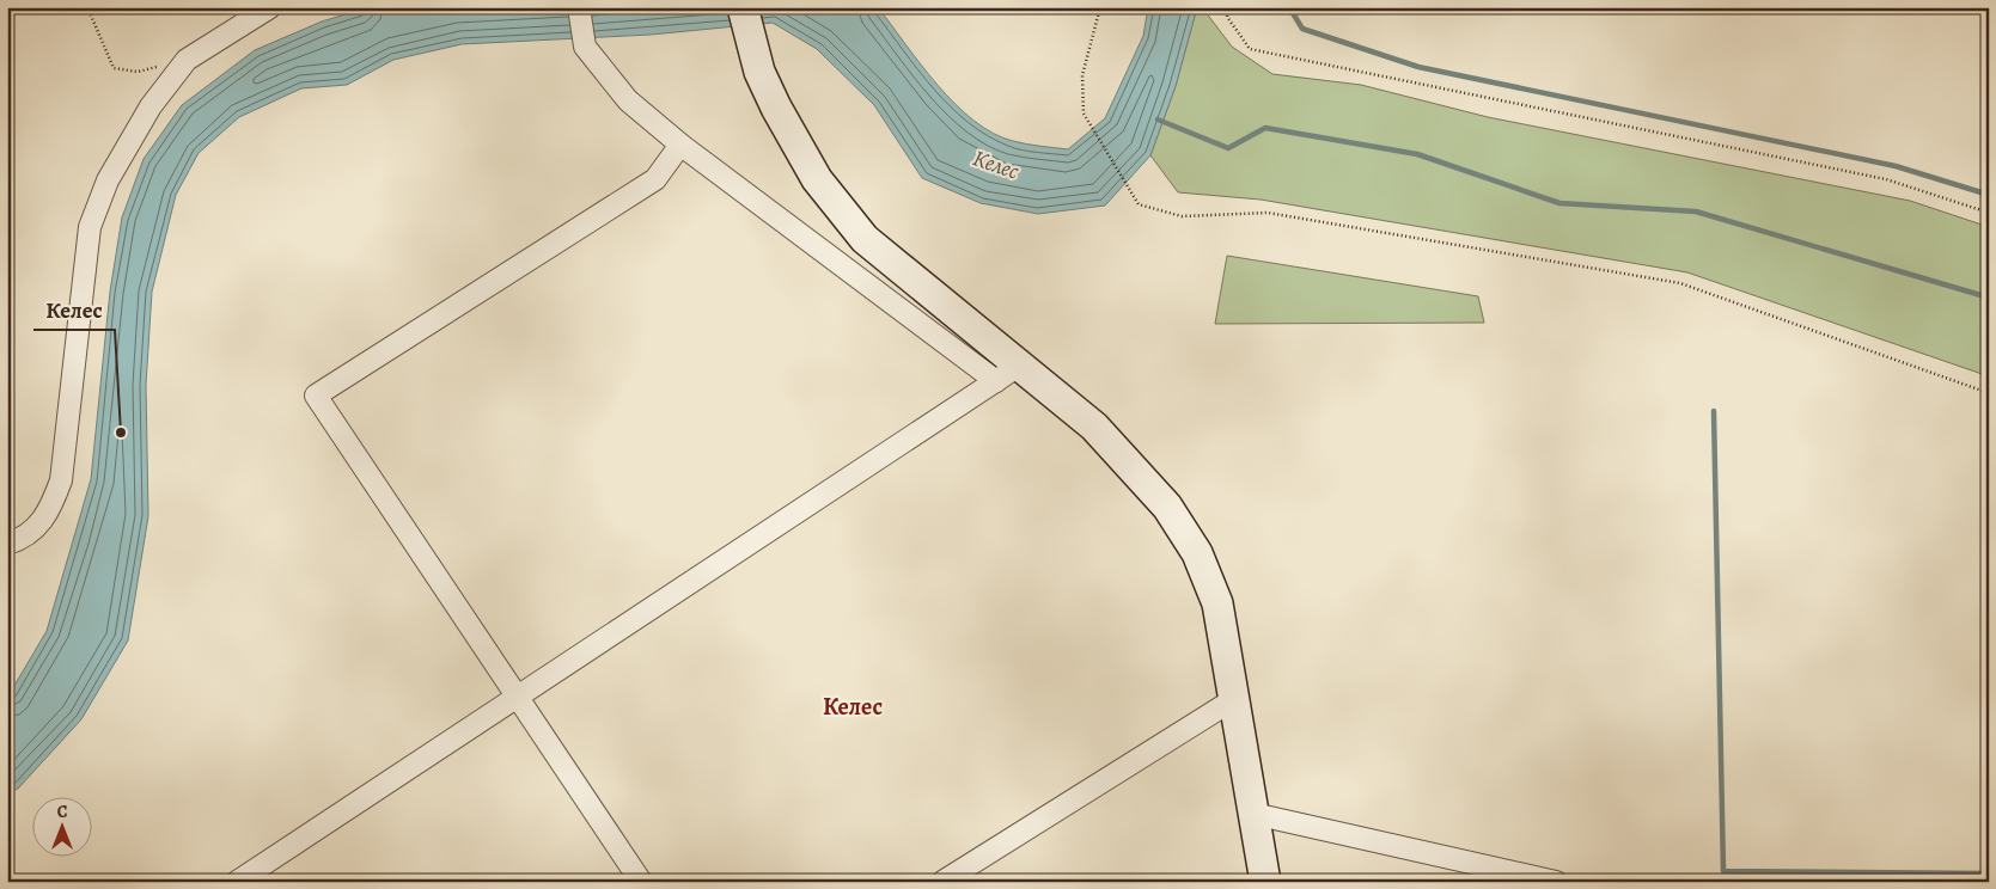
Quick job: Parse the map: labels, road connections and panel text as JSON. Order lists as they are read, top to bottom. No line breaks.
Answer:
{"districts":["Келес"],"water":["Келес"],"places":["Келес"],"north":"top"}
